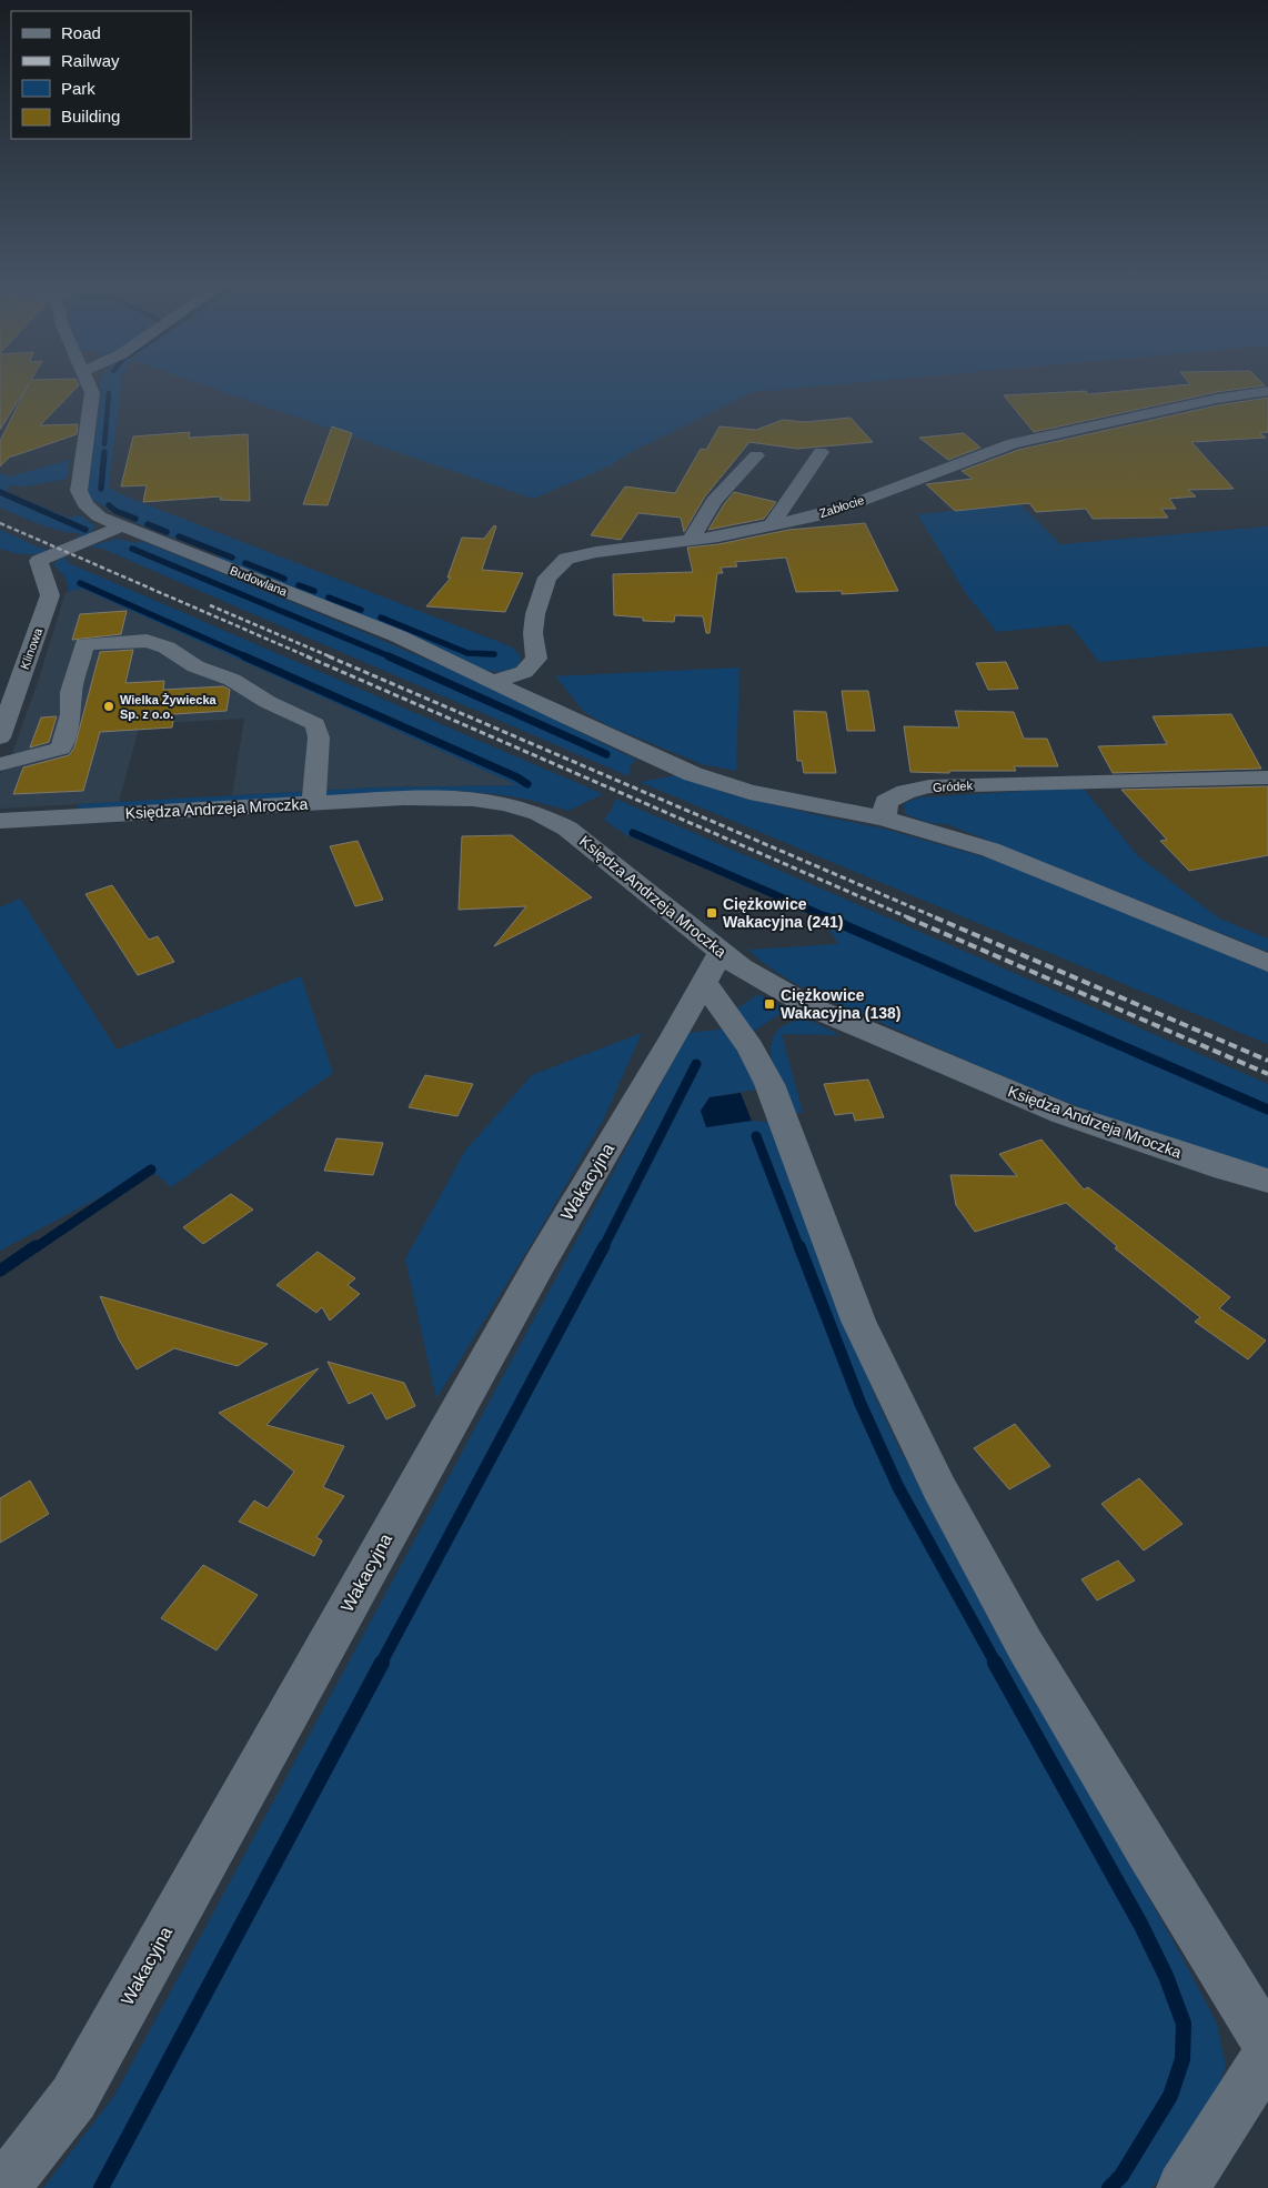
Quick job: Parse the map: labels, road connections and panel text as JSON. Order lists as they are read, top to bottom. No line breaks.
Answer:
{"streets":{"street":["Zabłocie","Budowlana","Klinowa","Gródek","Księdza Andrzeja Mroczka","Wakacyjna"]},"crossings":[["Zabłocie","Budowlana"],["Budowlana","Klinowa"],["Budowlana","Gródek"],["Księdza Andrzeja Mroczka","Wakacyjna"]],"places":{"other":["Wielka Żywiecka Sp. z o.o."],"transit":["Ciężkowice Wakacyjna (241)","Ciężkowice Wakacyjna (138)"]},"legend":["Road","Railway","Park","Building"]}
